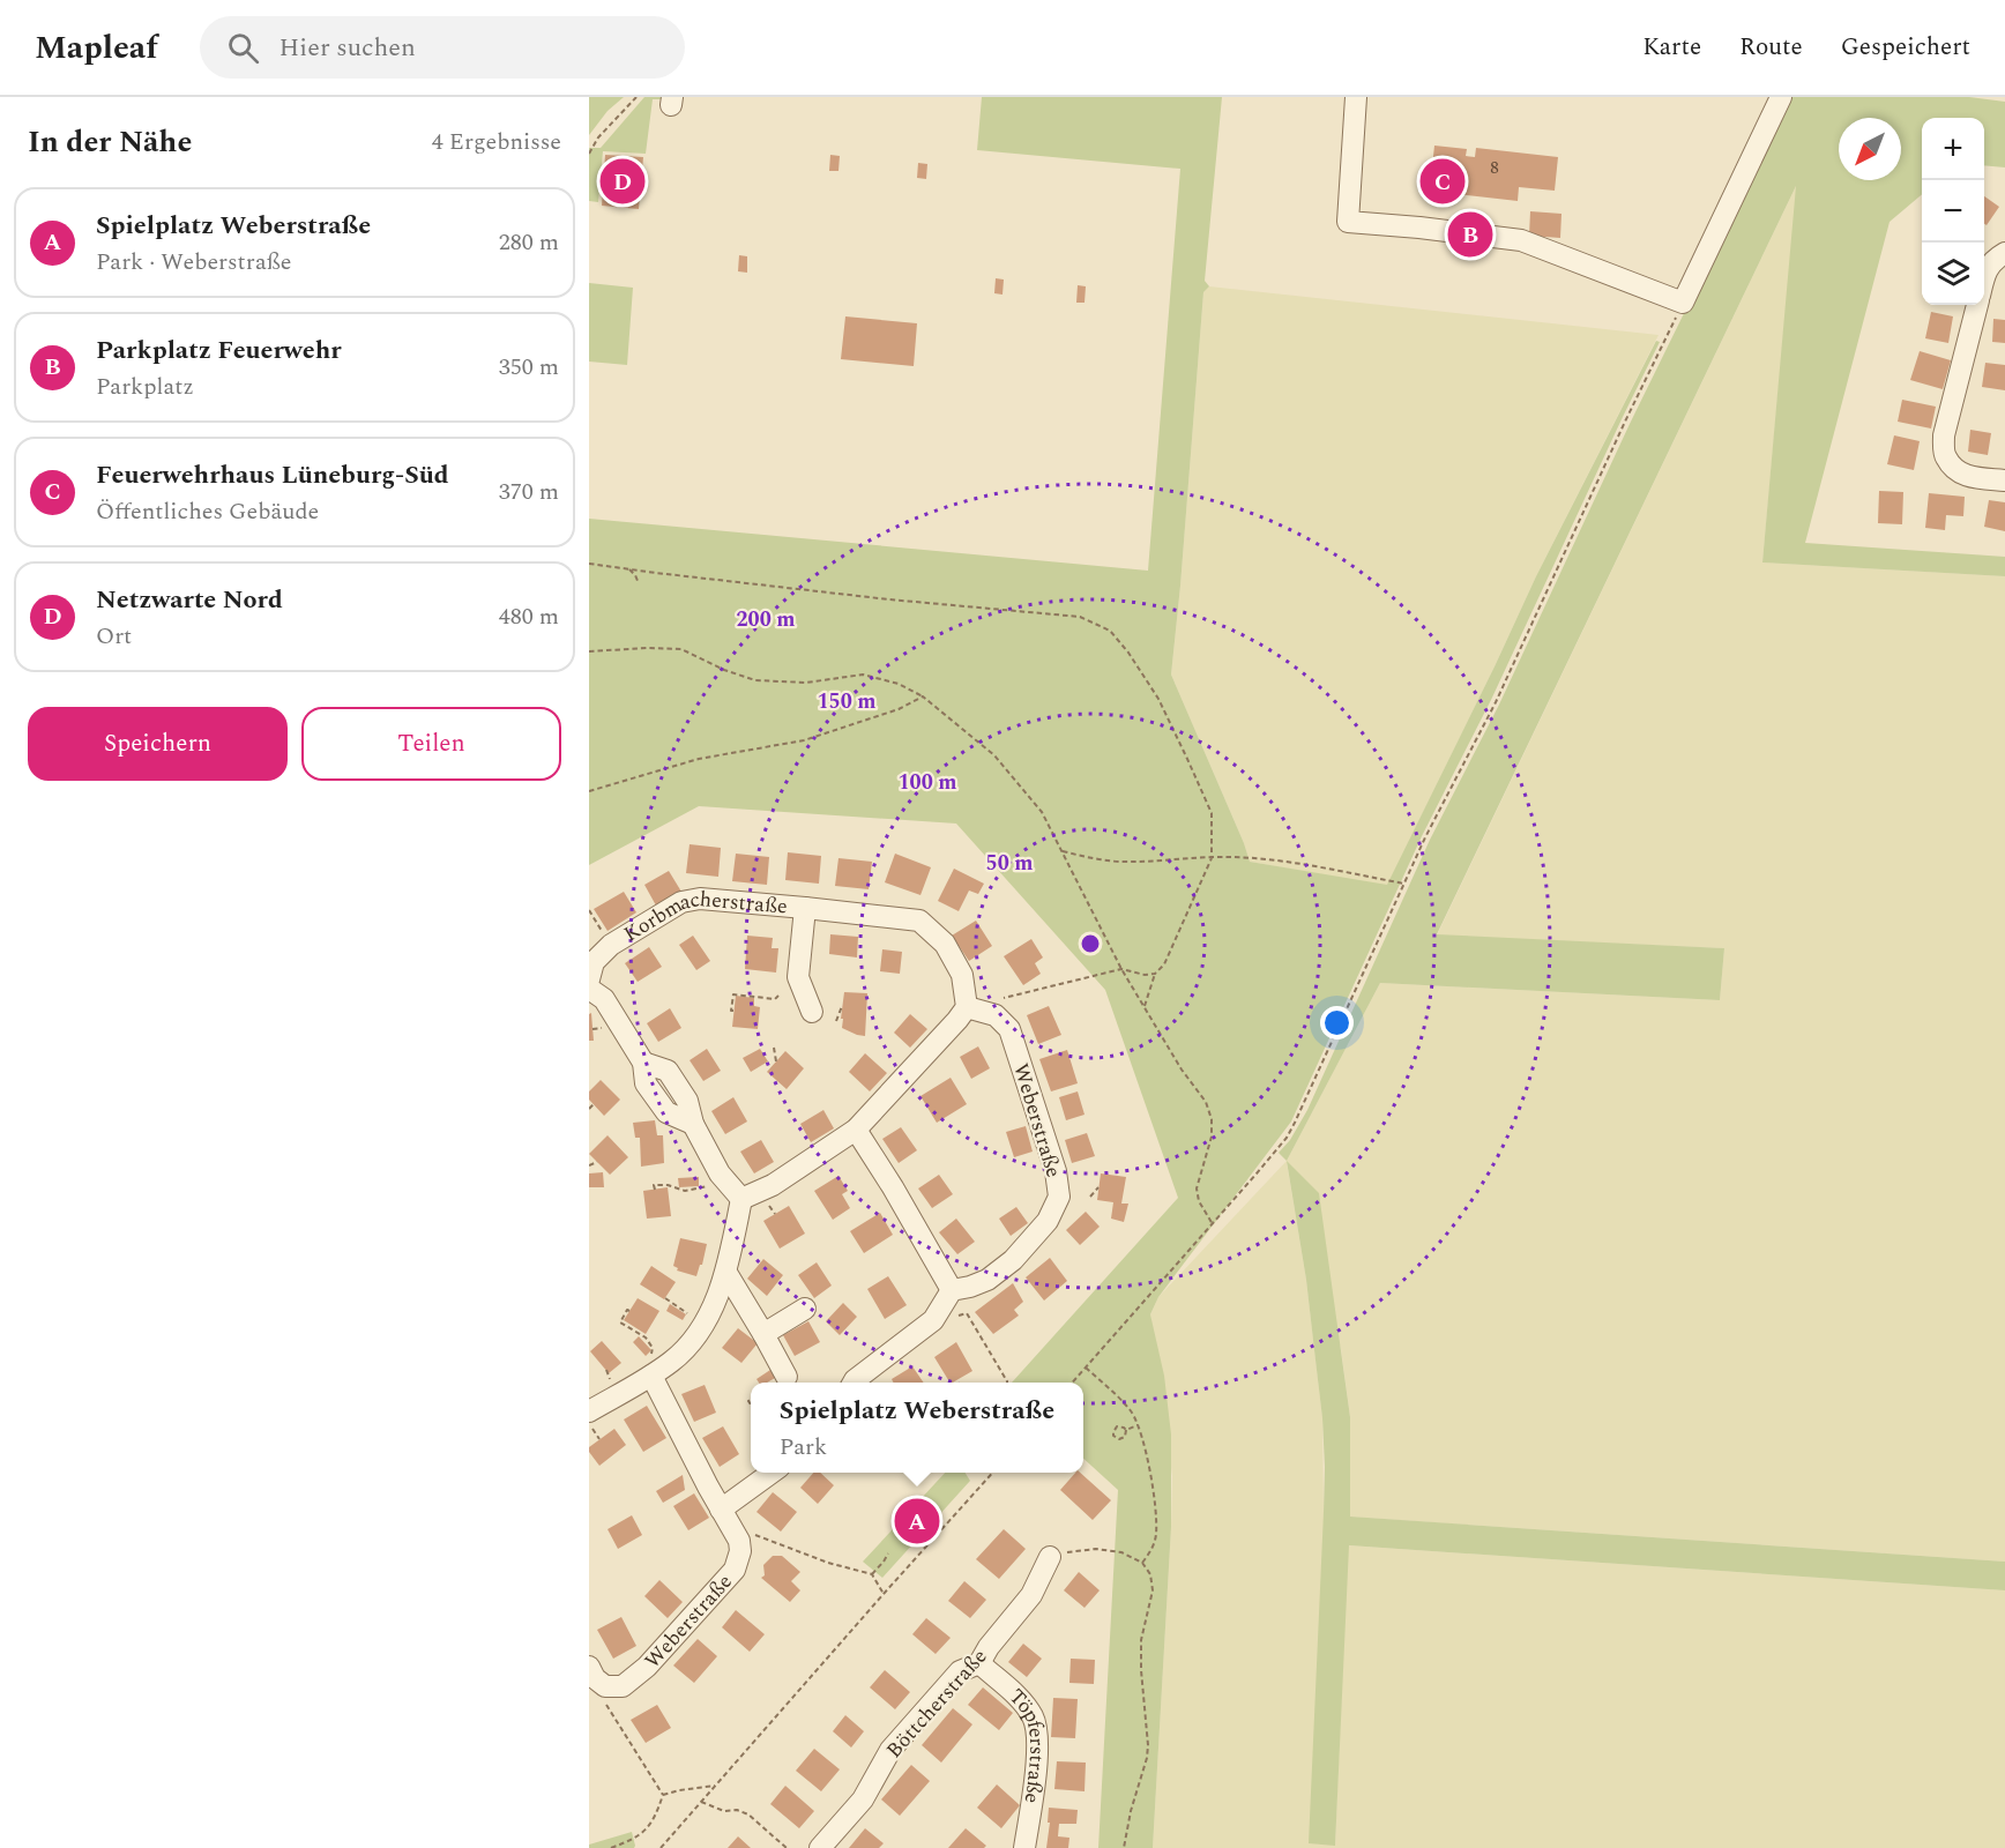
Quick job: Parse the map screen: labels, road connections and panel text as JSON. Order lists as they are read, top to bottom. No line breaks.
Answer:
{"streets":{"street":["Korbmacherstraße","Weberstraße","Böttcherstraße","Töpferstraße"]},"crossings":[["Korbmacherstraße","Weberstraße"],["Böttcherstraße","Töpferstraße"]],"house_numbers":["8"],"north":"bottom left","page":{"header":"Mapleaf","search":"Hier suchen","nav":["Karte","Route","Gespeichert"],"heading":["In der Nähe","4 Ergebnisse"],"map_buttons":["+","−"],"pins":["C","D","B","A"],"list":[{"mark":"A","name":"Spielplatz Weberstraße","note":"Park · Weberstraße","value":"280 m"},{"mark":"B","name":"Parkplatz Feuerwehr","note":"Parkplatz","value":"350 m"},{"mark":"C","name":"Feuerwehrhaus Lüneburg-Süd","note":"Öffentliches Gebäude","value":"370 m"},{"mark":"D","name":"Netzwarte Nord","note":"Ort","value":"480 m"}],"buttons":["Speichern","Teilen"],"popup":["Spielplatz Weberstraße","Park"]},"rings":["200 m","150 m","100 m","50 m"]}
